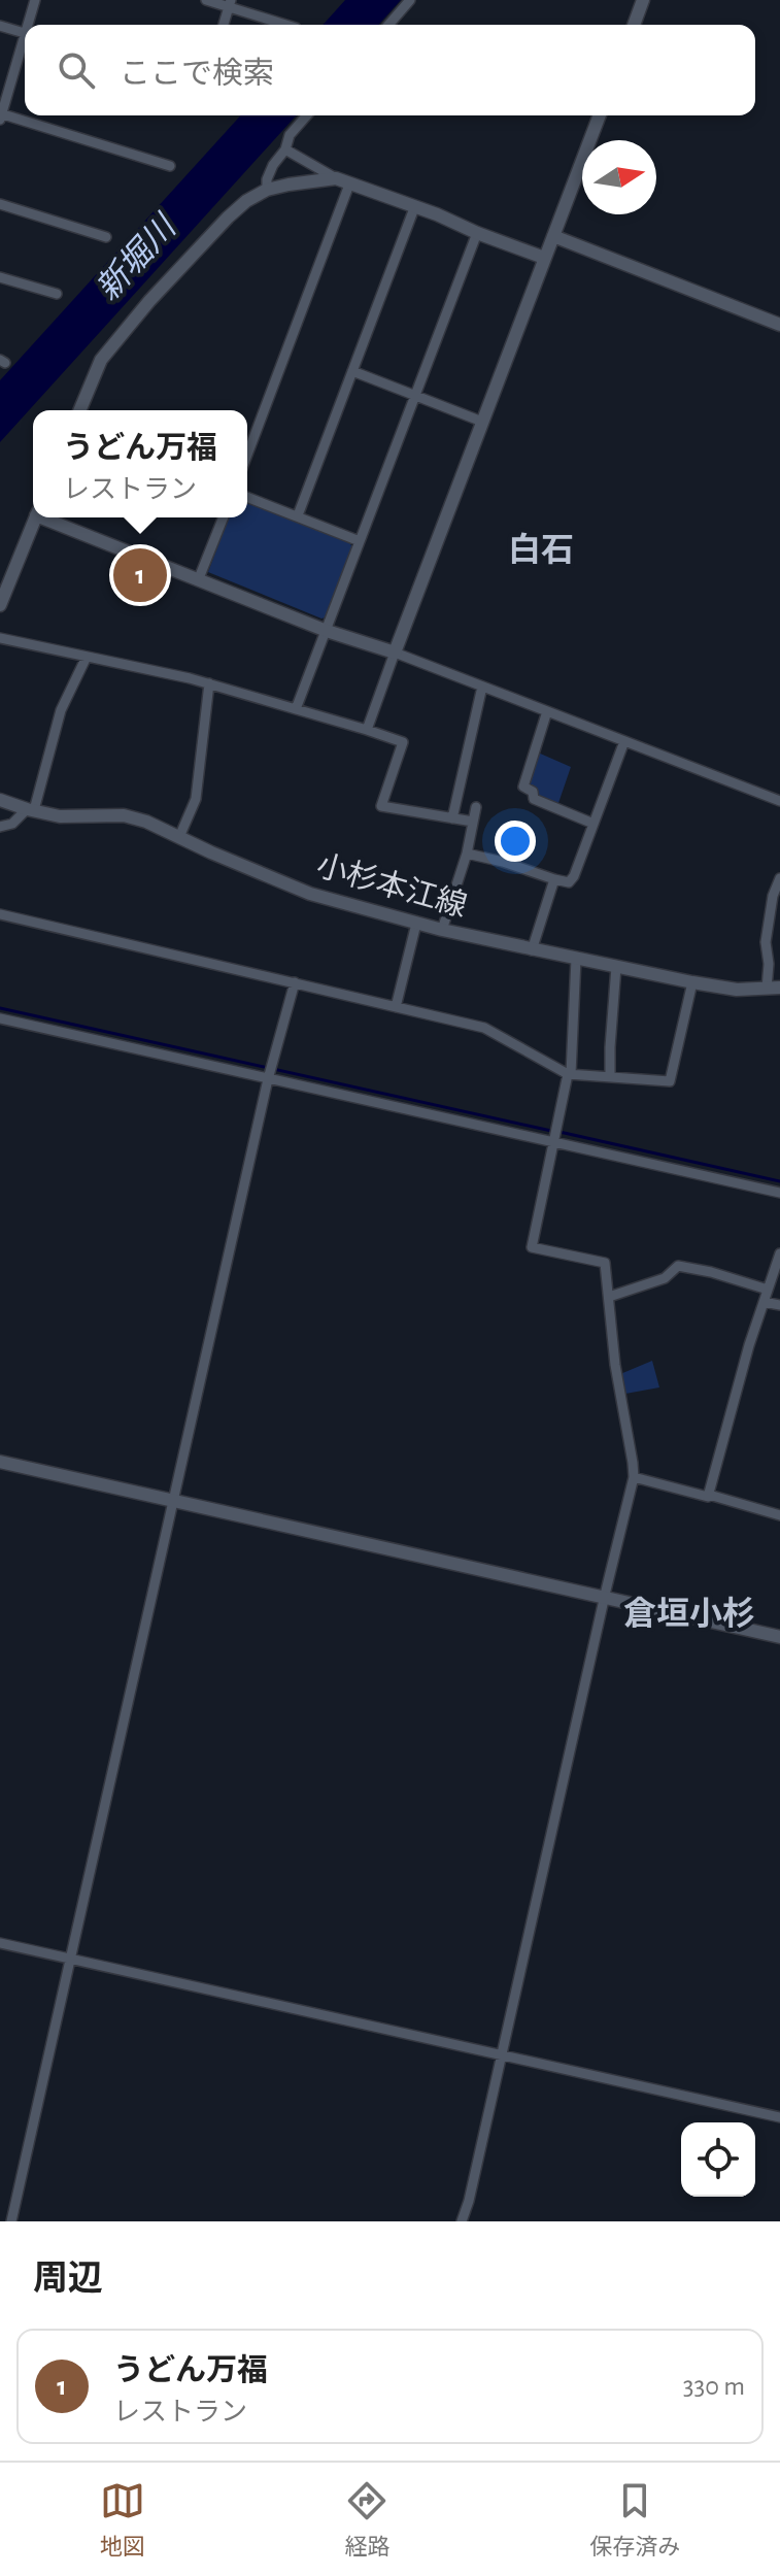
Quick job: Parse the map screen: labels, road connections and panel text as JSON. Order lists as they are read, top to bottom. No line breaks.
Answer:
{"streets":{"street":["小杉本江線"]},"districts":["白石","倉垣小杉"],"water":["新堀川"],"north":"right","page":{"search":"ここで検索","popup":["うどん万福","レストラン"],"pins":"1","heading":"周辺","list":[{"mark":"1","name":"うどん万福","note":"レストラン","value":"330 m"}],"nav":["地図","経路","保存済み"]}}
